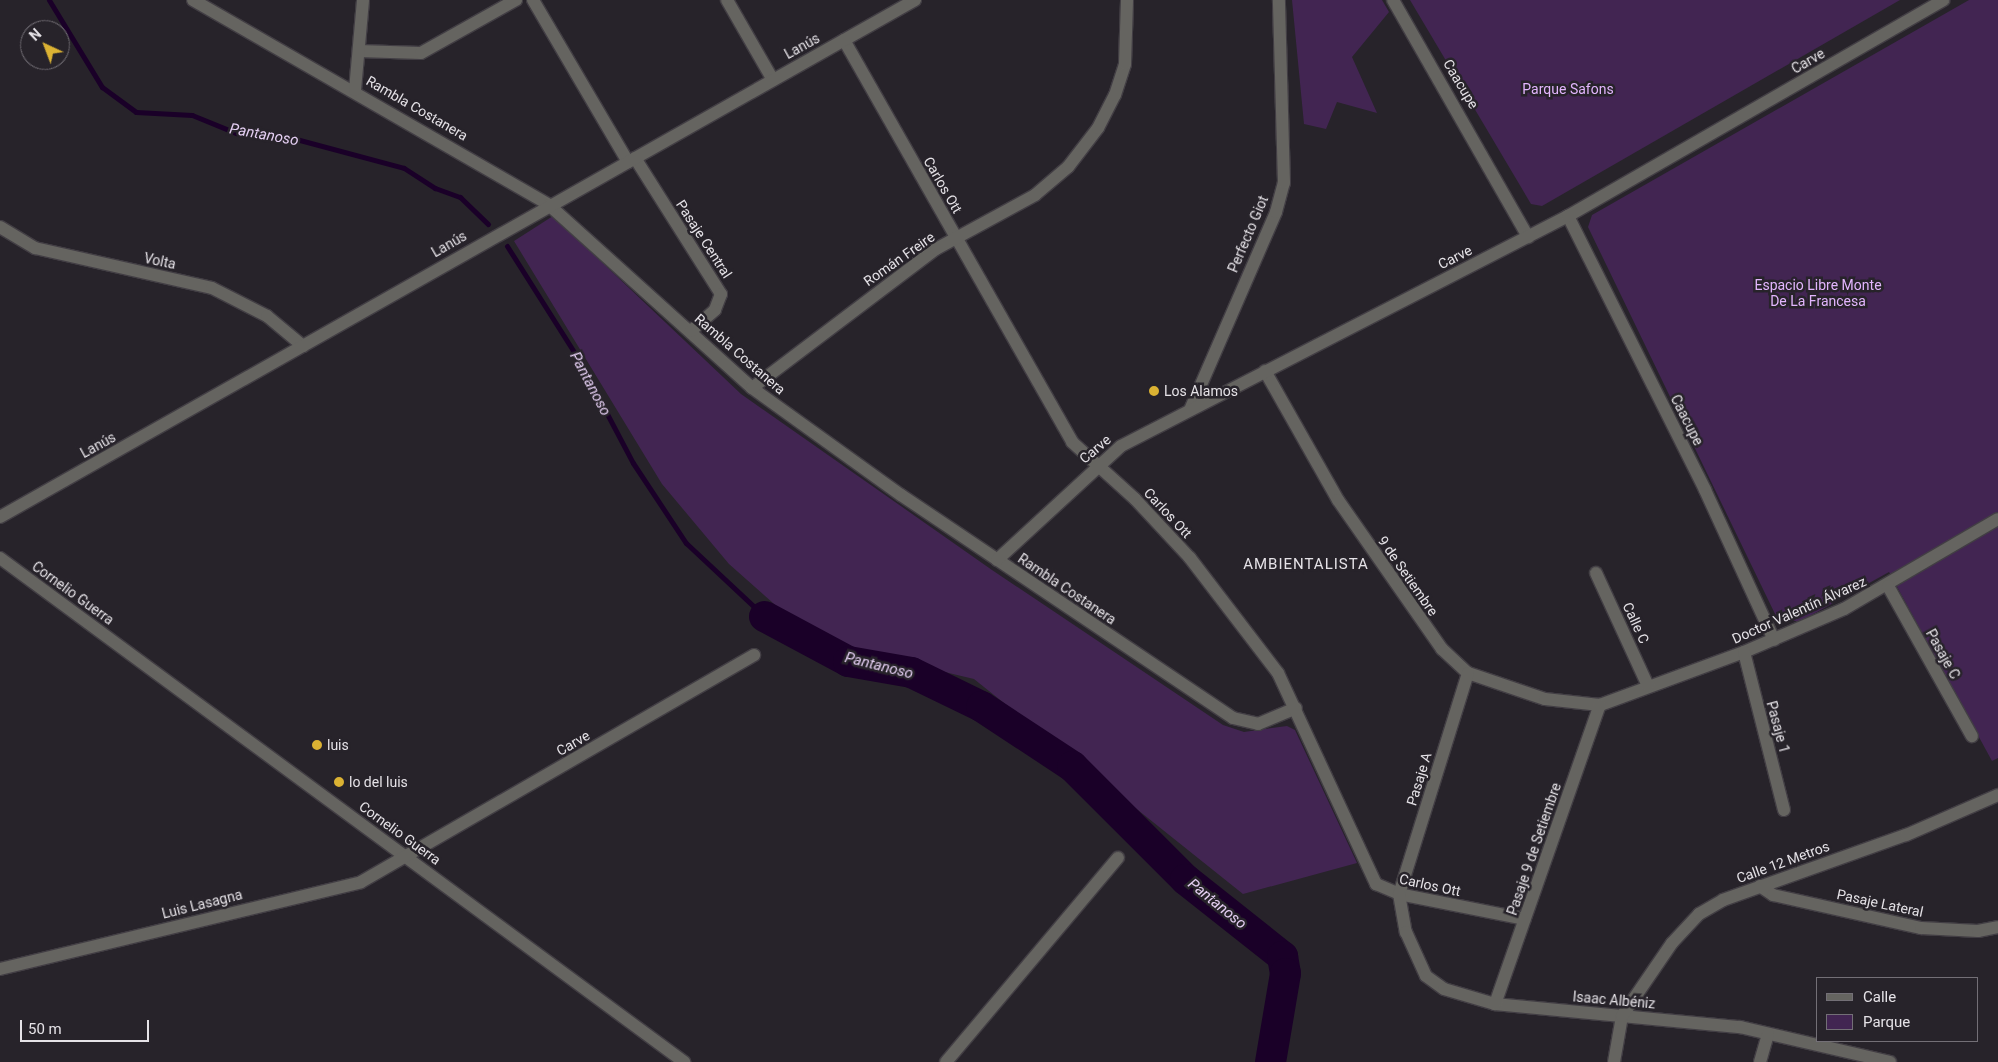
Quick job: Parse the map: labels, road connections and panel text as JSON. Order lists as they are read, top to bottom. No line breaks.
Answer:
{"streets":{"street":["Lanús","Carve","Caacupe","Rambla Costanera","Carlos Ott","Perfecto Giot","Pasaje Central","Román Freire","Volta","9 de Setiembre","Cornelio Guerra","Doctor Valentín Álvarez","Calle C","Pasaje C","Pasaje 1","Pasaje A","Pasaje 9 de Setiembre","Calle 12 Metros","Pasaje Lateral","Luis Lasagna","Isaac Albéniz"]},"crossings":[["Lanús","Rambla Costanera"],["Lanús","Carlos Ott"],["Lanús","Pasaje Central"],["Lanús","Volta"],["Carve","Caacupe"],["Carve","Rambla Costanera"],["Carve","Carlos Ott"],["Carve","Perfecto Giot"],["Carve","9 de Setiembre"],["Carve","Cornelio Guerra"],["Carve","Luis Lasagna"],["Caacupe","Doctor Valentín Álvarez"],["Rambla Costanera","Carlos Ott"],["Rambla Costanera","Pasaje Central"],["Rambla Costanera","Román Freire"],["Carlos Ott","Román Freire"],["Carlos Ott","Pasaje A"],["Carlos Ott","Pasaje 9 de Setiembre"],["Carlos Ott","Isaac Albéniz"],["9 de Setiembre","Doctor Valentín Álvarez"],["9 de Setiembre","Pasaje A"],["9 de Setiembre","Pasaje 9 de Setiembre"],["Cornelio Guerra","Luis Lasagna"],["Doctor Valentín Álvarez","Calle C"],["Doctor Valentín Álvarez","Pasaje C"],["Doctor Valentín Álvarez","Pasaje 1"],["Doctor Valentín Álvarez","Pasaje 9 de Setiembre"],["Pasaje A","Isaac Albéniz"],["Pasaje 9 de Setiembre","Isaac Albéniz"],["Calle 12 Metros","Pasaje Lateral"],["Calle 12 Metros","Isaac Albéniz"]],"districts":["AMBIENTALISTA"],"water":["Pantanoso"],"parks":["Parque Safons","Espacio Libre Monte De La Francesa"],"places":["Los Alamos","luis","lo del luis"],"legend":["Calle","Parque"],"scale_bar":"50 m","north":"top left"}
